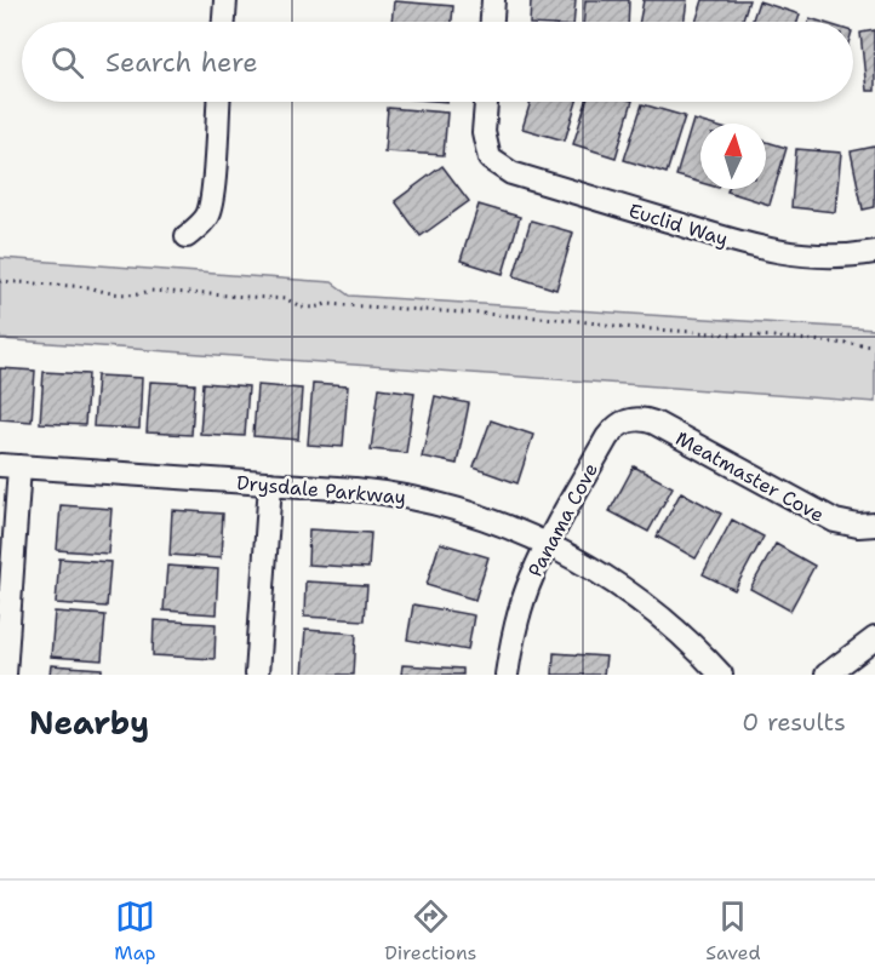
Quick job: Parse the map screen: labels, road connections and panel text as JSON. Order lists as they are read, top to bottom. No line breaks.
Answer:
{"streets":{"street":["Euclid Way","Meatmaster Cove","Drysdale Parkway","Panama Cove"]},"crossings":[["Meatmaster Cove","Panama Cove"],["Drysdale Parkway","Panama Cove"]],"north":"top","page":{"search":"Search here","heading":["Nearby","0 results"],"nav":["Map","Directions","Saved"]}}
